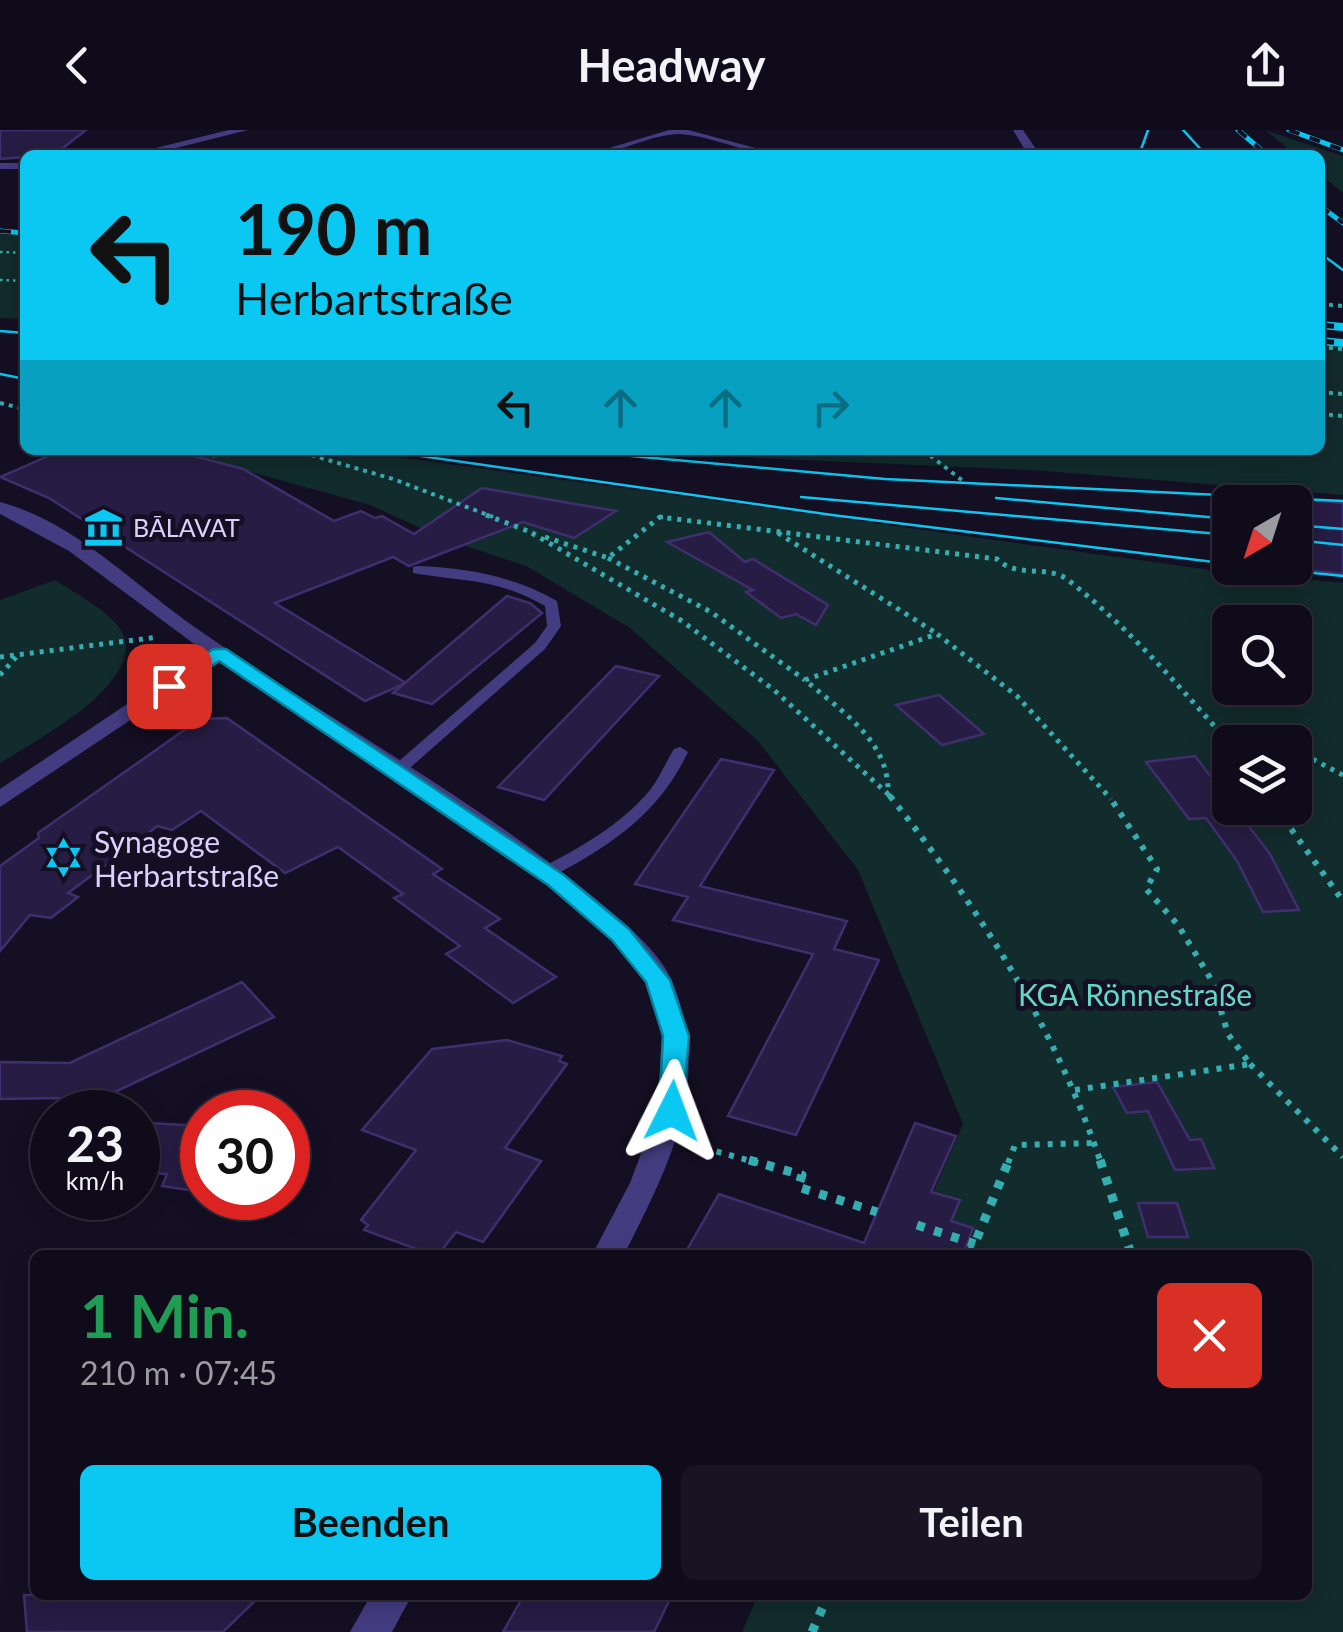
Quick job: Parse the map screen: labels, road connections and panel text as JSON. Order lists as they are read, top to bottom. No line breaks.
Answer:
{"parks":["KGA Rönnestraße"],"places":{"museum":["BĀLAVAT"],"synagogue":["Synagoge Herbartstraße"]},"north":"bottom left","page":{"header":"Headway","turn":["190 m","Herbartstraße"],"speed":"23 km/h","limit":"30","heading":["1 Min.","210 m · 07:45"],"buttons":["Beenden","Teilen"]}}
